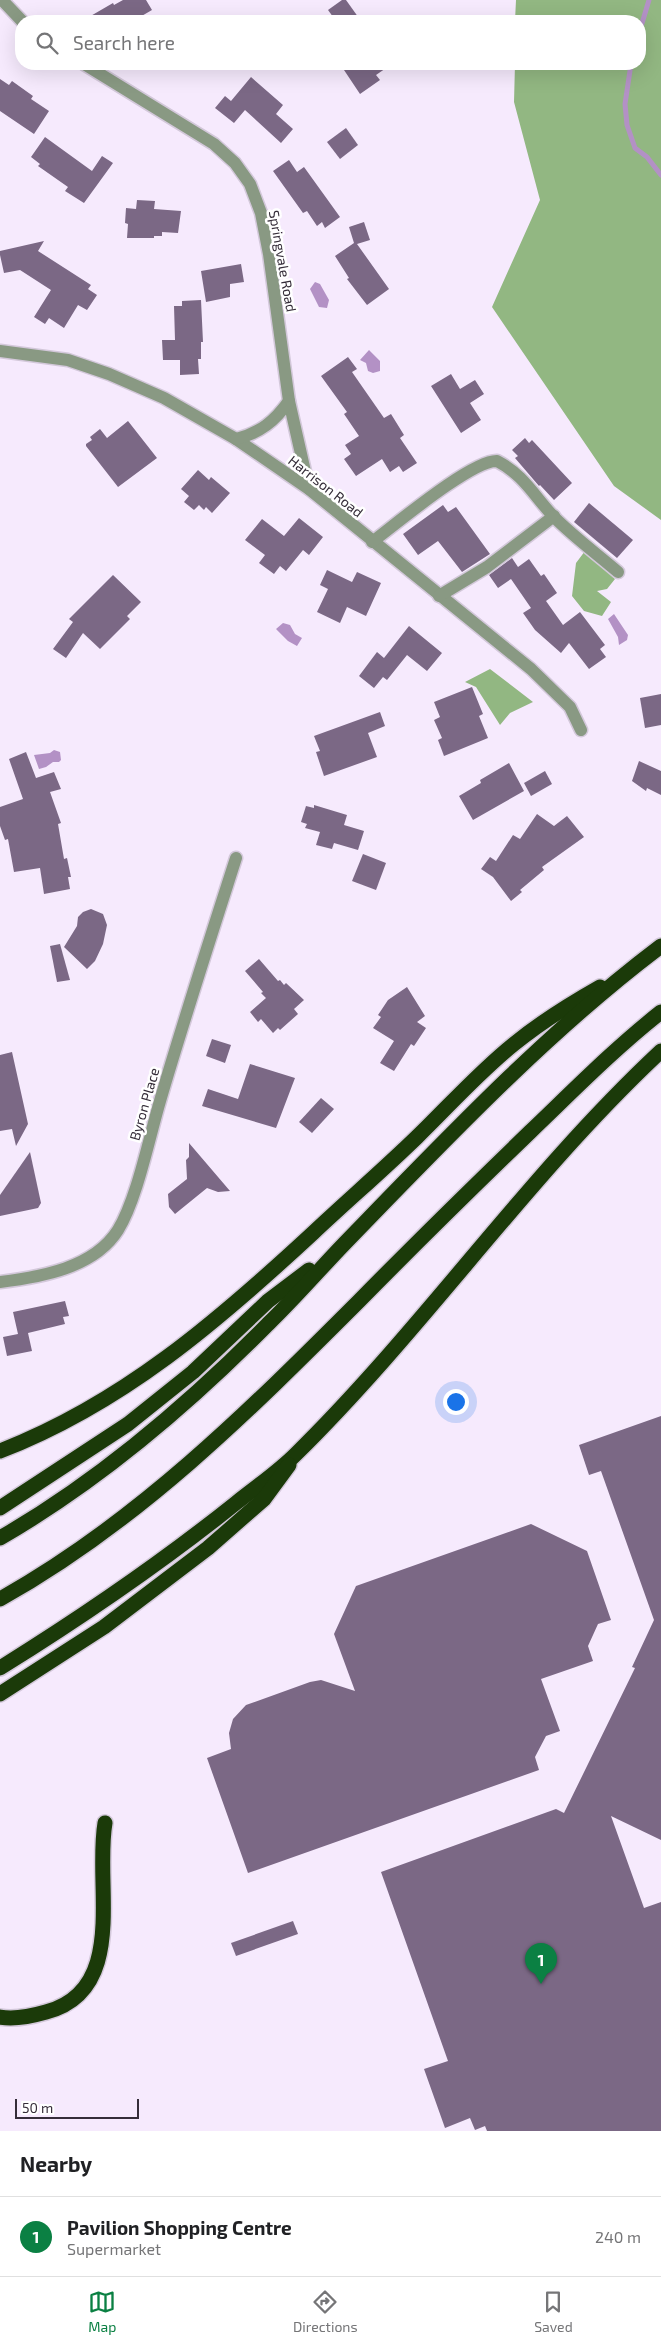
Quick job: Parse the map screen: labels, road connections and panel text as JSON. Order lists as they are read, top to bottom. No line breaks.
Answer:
{"streets":{"street":["Springvale Road","Harrison Road","Byron Place"]},"crossings":[["Springvale Road","Harrison Road"]],"scale_bar":"50 m","page":{"search":"Search here","pins":"1","scale":"50 m","heading":"Nearby","list":[{"mark":"1","name":"Pavilion Shopping Centre","note":"Supermarket","value":"240 m"}],"nav":["Map","Directions","Saved"]}}
